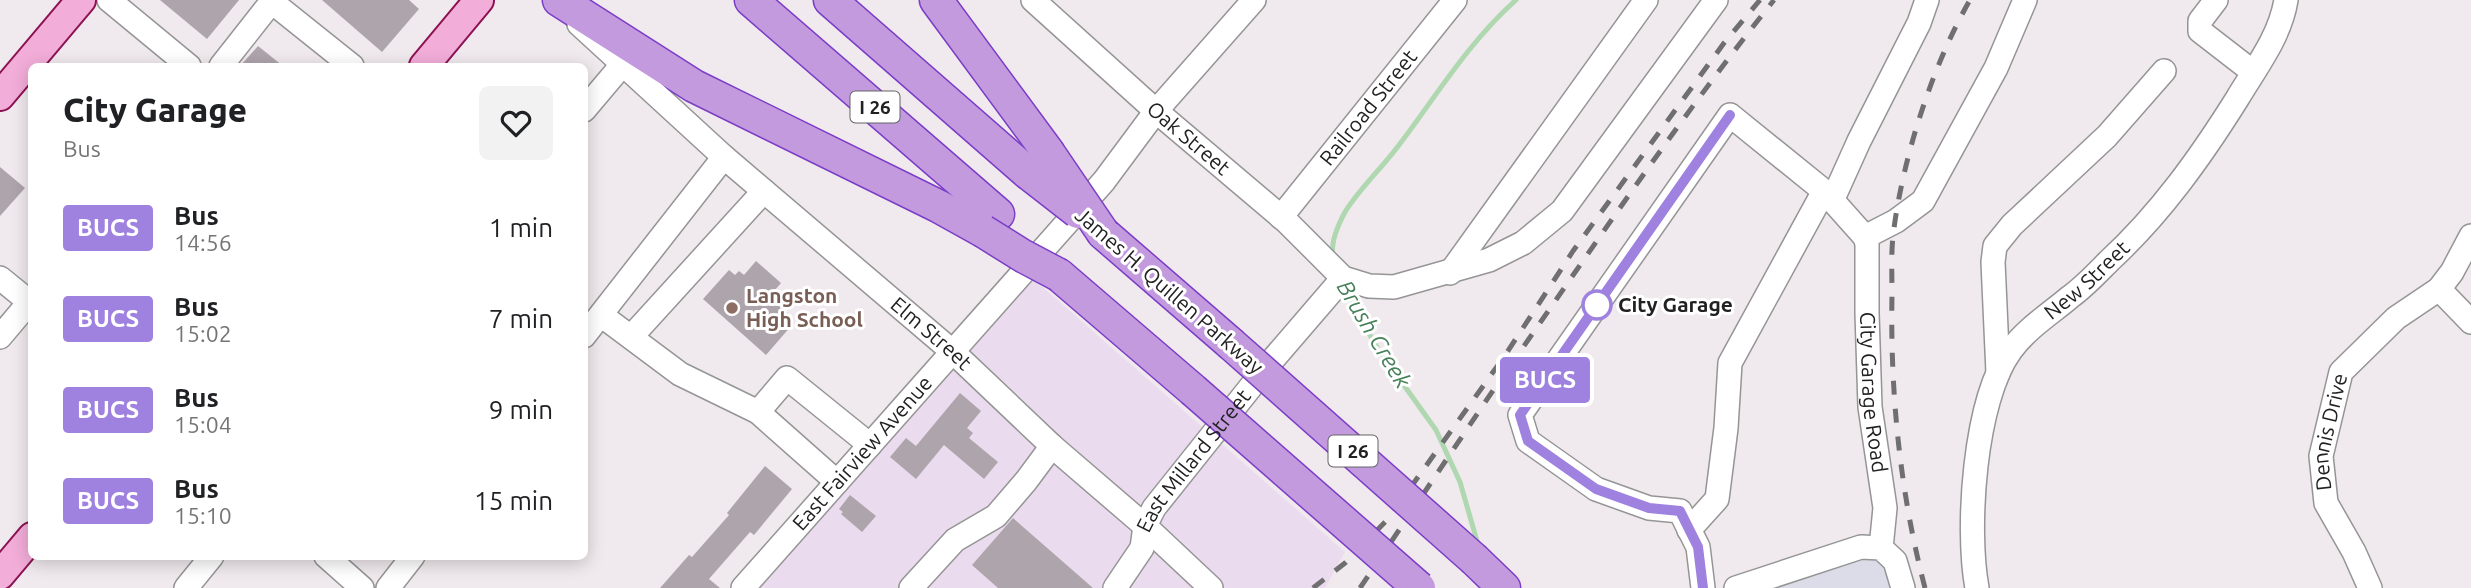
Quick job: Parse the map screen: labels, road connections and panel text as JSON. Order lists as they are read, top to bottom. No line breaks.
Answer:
{"streets":{"highway":["I 26","James H. Quillen Parkway"],"street":["Railroad Street","Oak Street","New Street","Elm Street","City Garage Road","Dennis Drive","East Fairview Avenue","East Millard Street"]},"crossings":[["I 26","James H. Quillen Parkway"],["Railroad Street","Oak Street"],["Oak Street","East Fairview Avenue"],["Oak Street","East Millard Street"],["Elm Street","East Fairview Avenue"],["Elm Street","East Millard Street"]],"water":["Brush Creek"],"places":["City Garage","Langston High School"],"lines":["bus line BUCS"],"page":{"on_map":"BUCS","heading":["City Garage","Bus"],"list":[{"mark":"BUCS","name":"Bus","note":"14:56","value":"1 min"},{"mark":"BUCS","name":"Bus","note":"15:02","value":"7 min"},{"mark":"BUCS","name":"Bus","note":"15:04","value":"9 min"},{"mark":"BUCS","name":"Bus","note":"15:10","value":"15 min"}]}}
